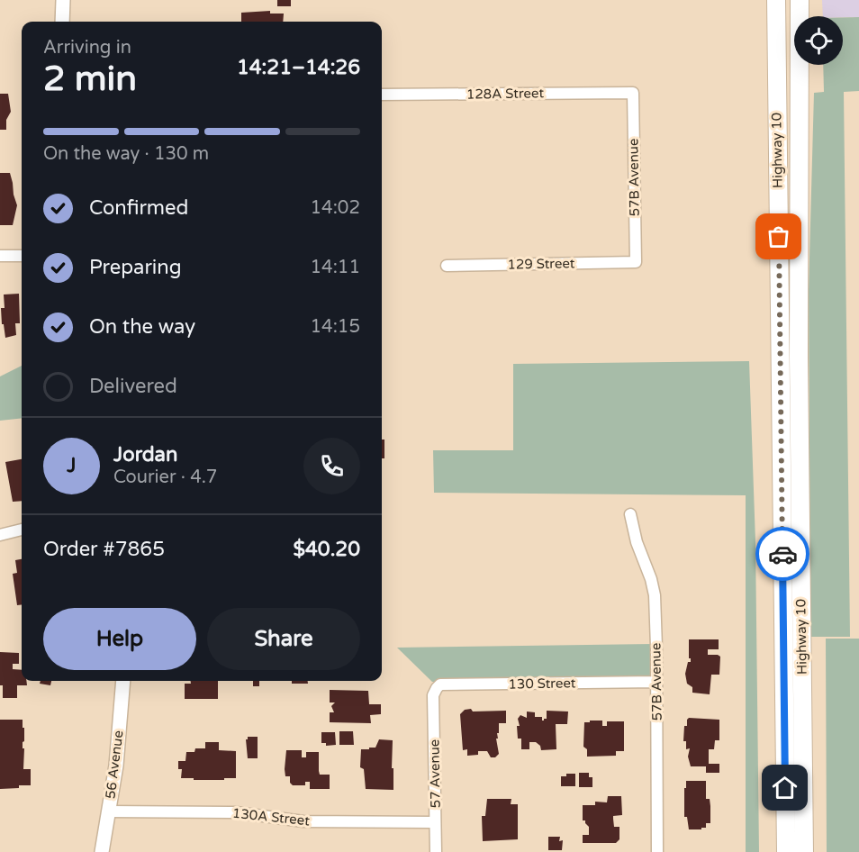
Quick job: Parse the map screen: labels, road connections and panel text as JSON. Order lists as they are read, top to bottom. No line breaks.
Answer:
{"streets":{"highway":["Highway 10"],"street":["128A Street","57B Avenue","129 Street","130 Street","56 Avenue","57 Avenue","130A Street"]},"crossings":[["128A Street","57B Avenue"],["57B Avenue","129 Street"],["57B Avenue","130 Street"],["130 Street","57 Avenue"],["56 Avenue","130A Street"],["57 Avenue","130A Street"]],"page":{"heading":["2 min","Arriving in","14:21–14:26"],"panel":["Jordan","Courier · 4.7","Order #7865","$40.20"],"bar":"On the way · 130 m","list":[["Confirmed","14:02"],["Preparing","14:11"],["On the way","14:15"],"Delivered"],"round":"J","buttons":["Help","Share"]}}
